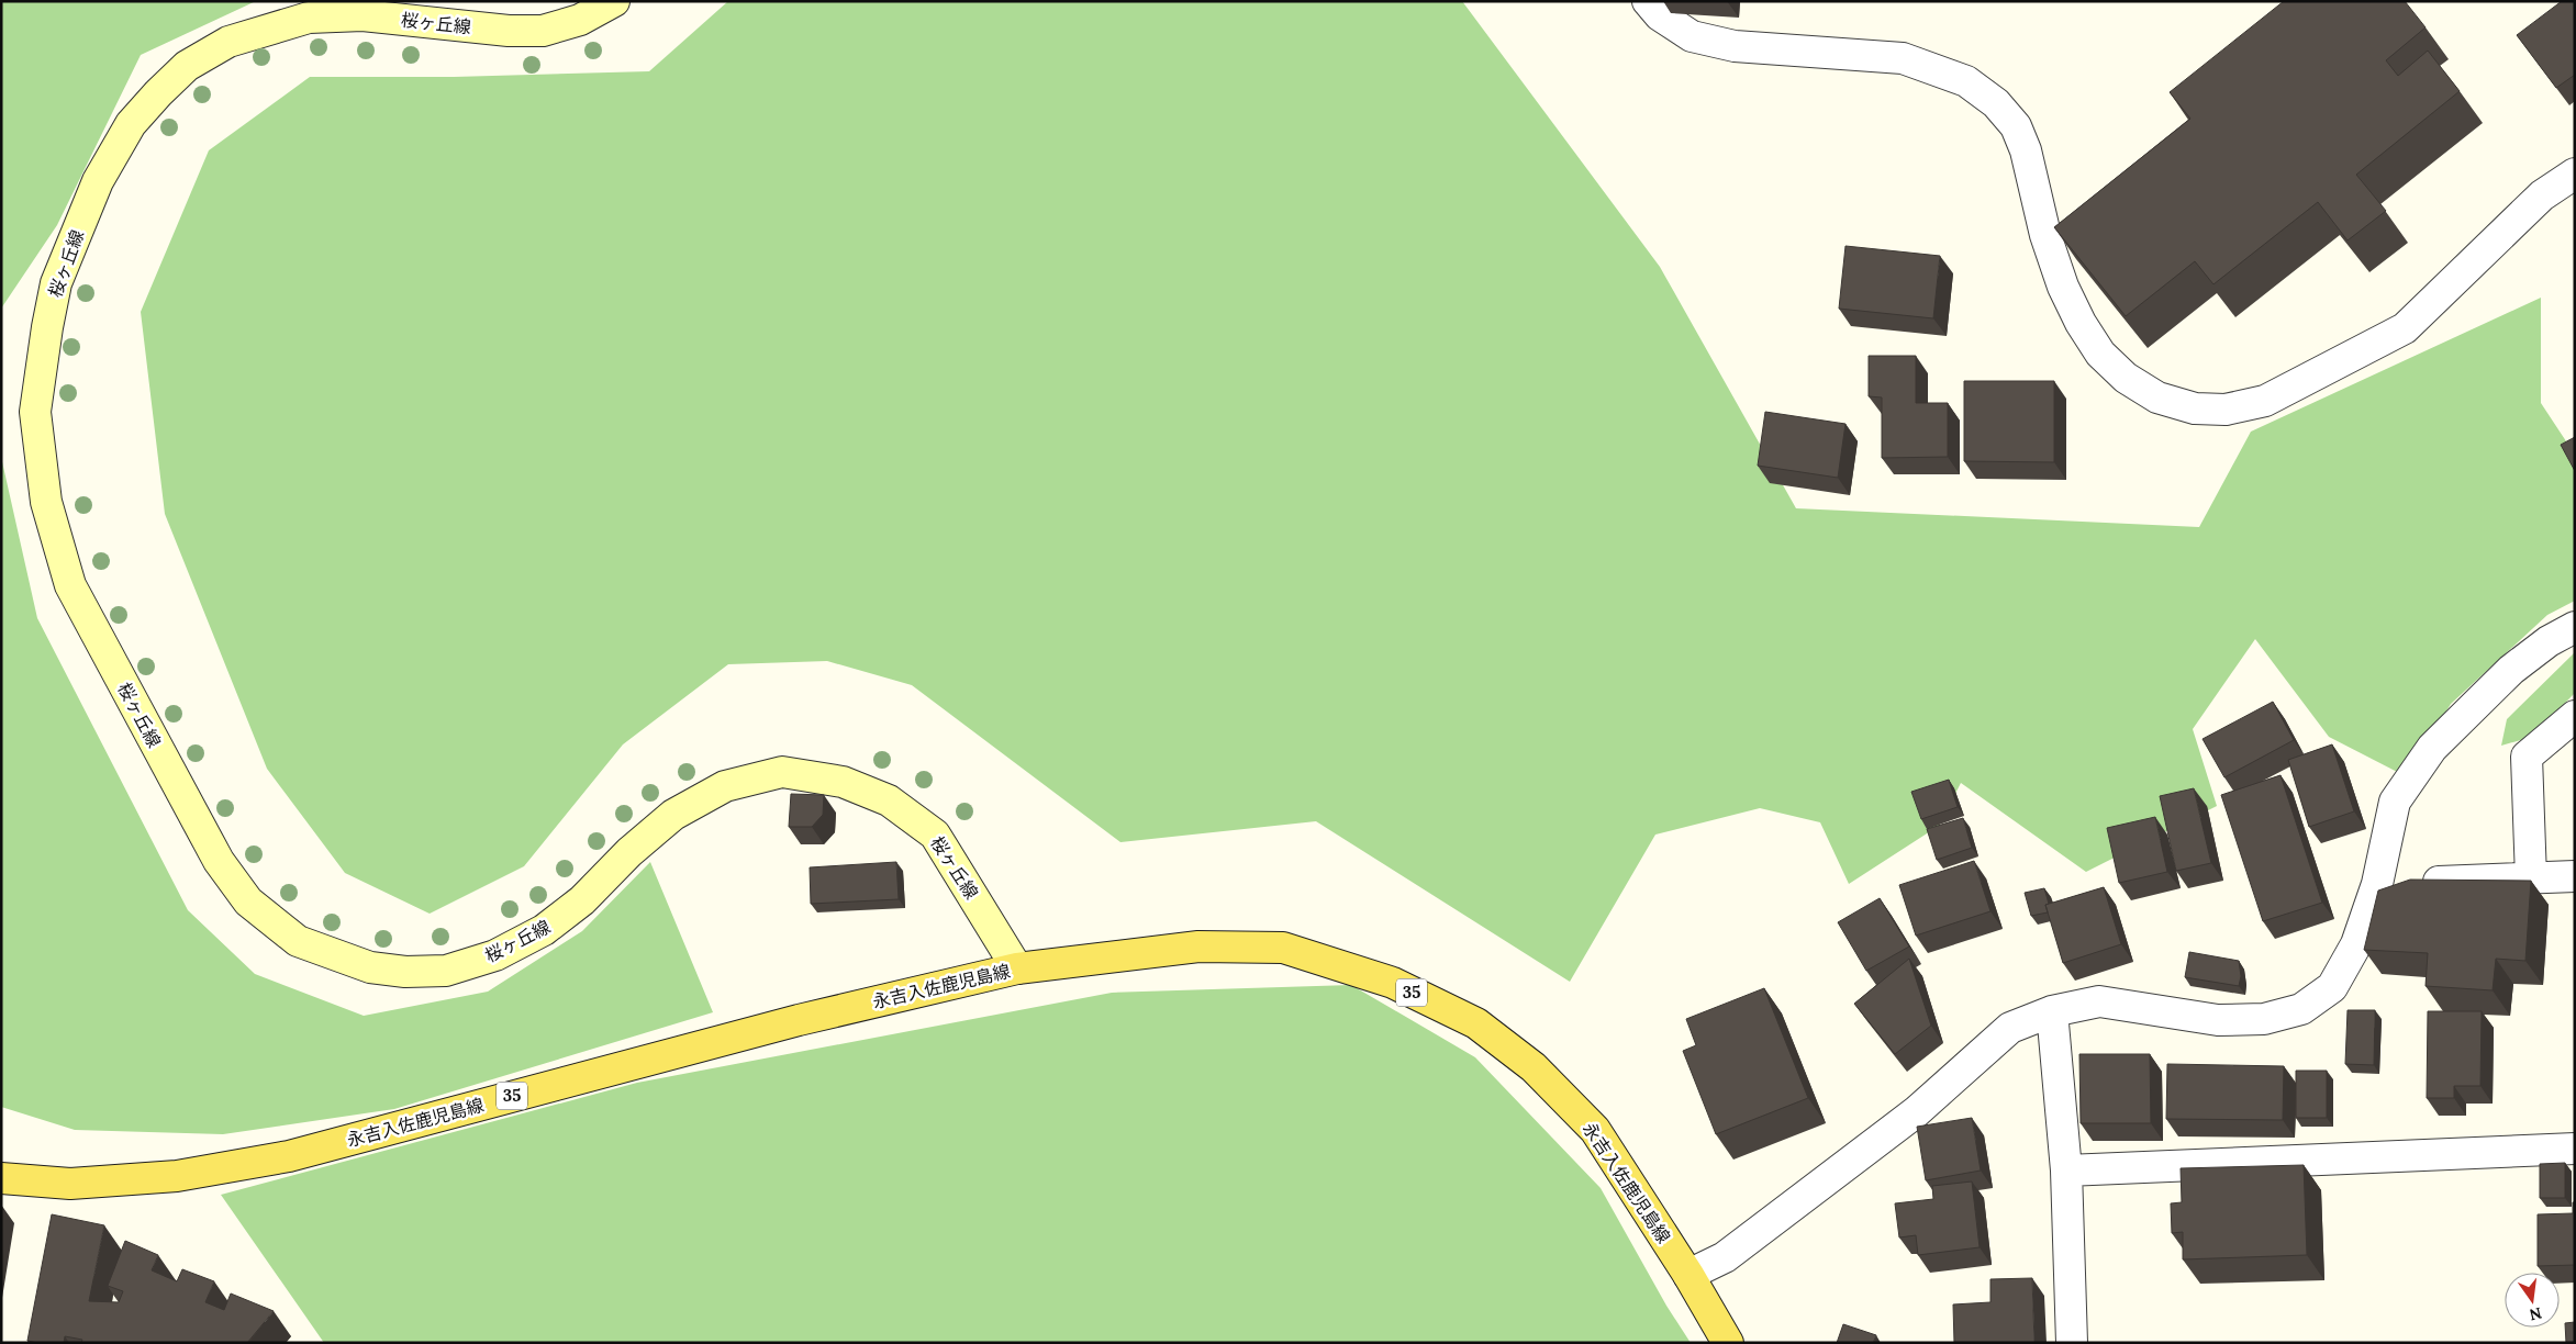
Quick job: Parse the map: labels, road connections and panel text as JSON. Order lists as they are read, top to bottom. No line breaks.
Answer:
{"streets":{"main road":["永吉入佐鹿児島線","35"],"street":["桜ヶ丘線"]},"crossings":[["桜ヶ丘線","永吉入佐鹿児島線"]],"north":"bottom"}
